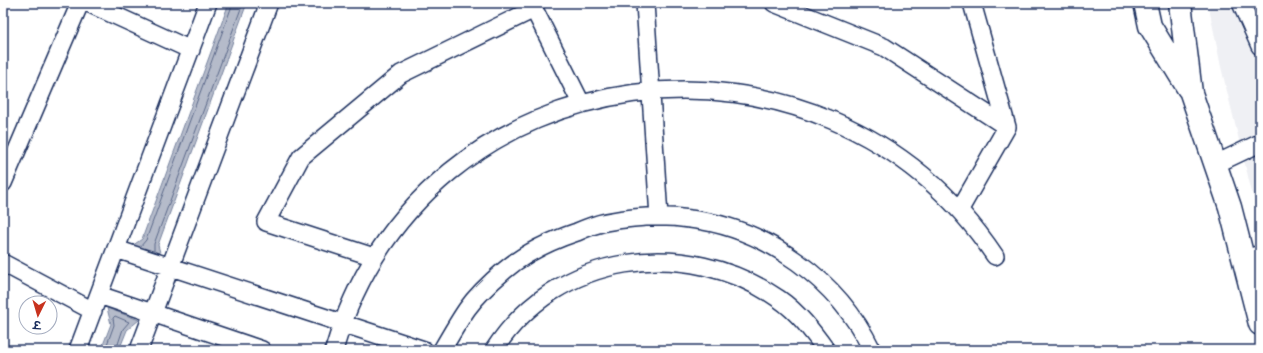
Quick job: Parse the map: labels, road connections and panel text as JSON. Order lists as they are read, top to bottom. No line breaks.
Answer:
{"north":"bottom"}
